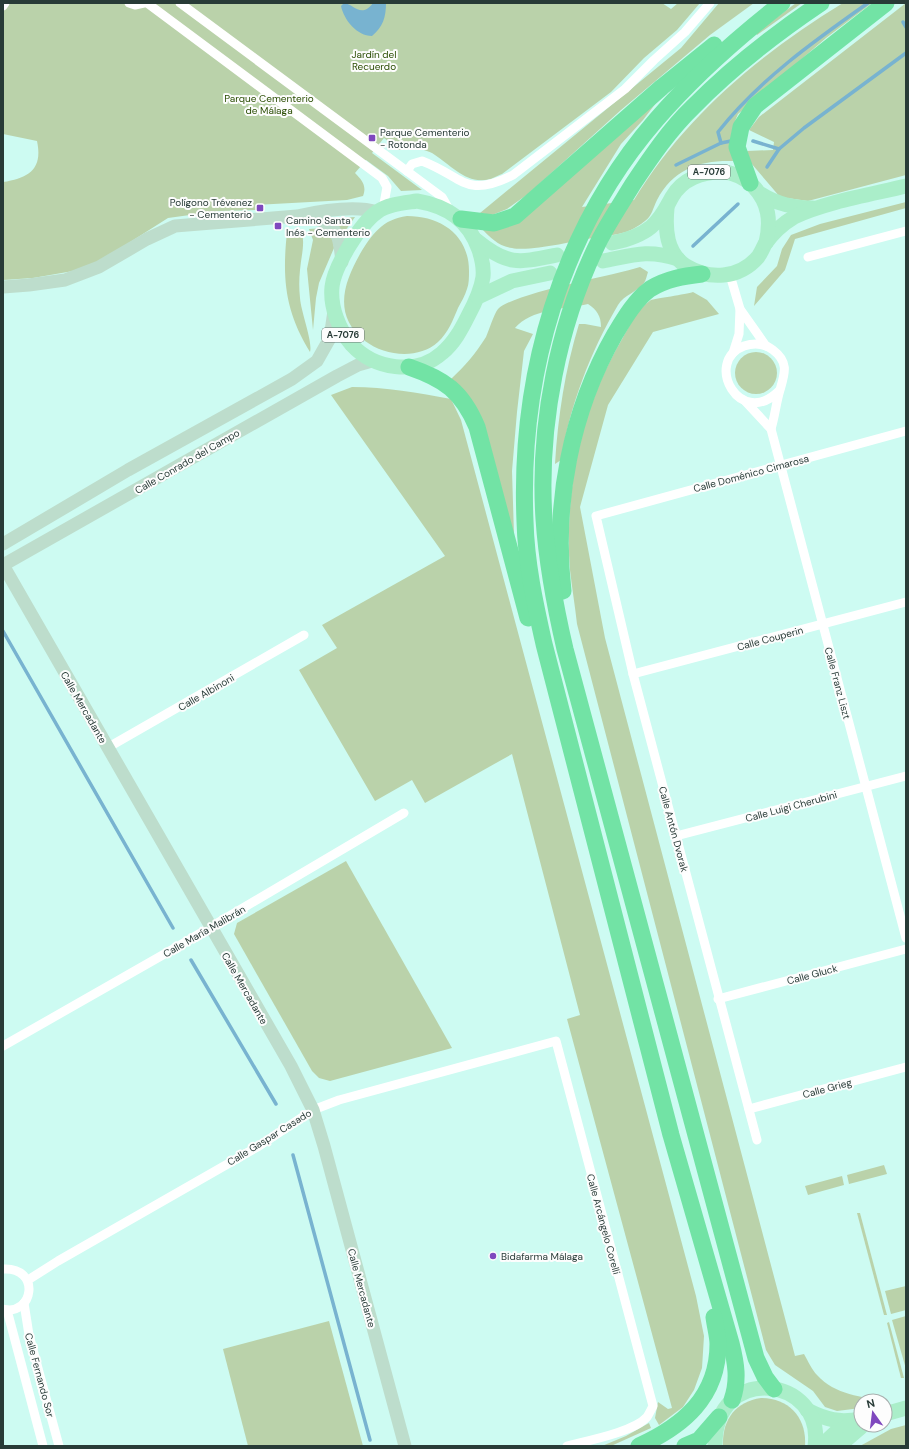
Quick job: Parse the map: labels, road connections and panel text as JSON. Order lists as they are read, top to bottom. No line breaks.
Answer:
{"streets":{"main road":["A-7076"],"street":["Calle Conrado del Campo","Calle Doménico Cimarosa","Calle Couperin","Calle Franz Liszt","Calle Albinoni","Calle Mercadante","Calle Luigi Cherubini","Calle Antón Dvorak","Calle María Malibrán","Calle Gluck","Calle Grieg","Calle Gaspar Casado","Calle Arcángelo Corelli","Calle Fernando Sor"]},"crossings":[["A-7076","Calle Conrado del Campo"],["A-7076","Calle Franz Liszt"],["Calle Conrado del Campo","Calle Mercadante"],["Calle Doménico Cimarosa","Calle Franz Liszt"],["Calle Doménico Cimarosa","Calle Antón Dvorak"],["Calle Couperin","Calle Franz Liszt"],["Calle Couperin","Calle Antón Dvorak"],["Calle Franz Liszt","Calle Luigi Cherubini"],["Calle Albinoni","Calle Mercadante"],["Calle Mercadante","Calle María Malibrán"],["Calle Mercadante","Calle Gaspar Casado"],["Calle Luigi Cherubini","Calle Antón Dvorak"],["Calle Antón Dvorak","Calle Gluck"],["Calle Antón Dvorak","Calle Grieg"],["Calle Gaspar Casado","Calle Arcángelo Corelli"]],"parks":["Jardín del Recuerdo","Parque Cementerio de Málaga"],"places":{"transit":["Parque Cementerio - Rotonda","Polígono Trévenez - Cementerio","Camino Santa Inés - Cementerio"],"other":["Bidafarma Málaga"]},"north":"top"}
